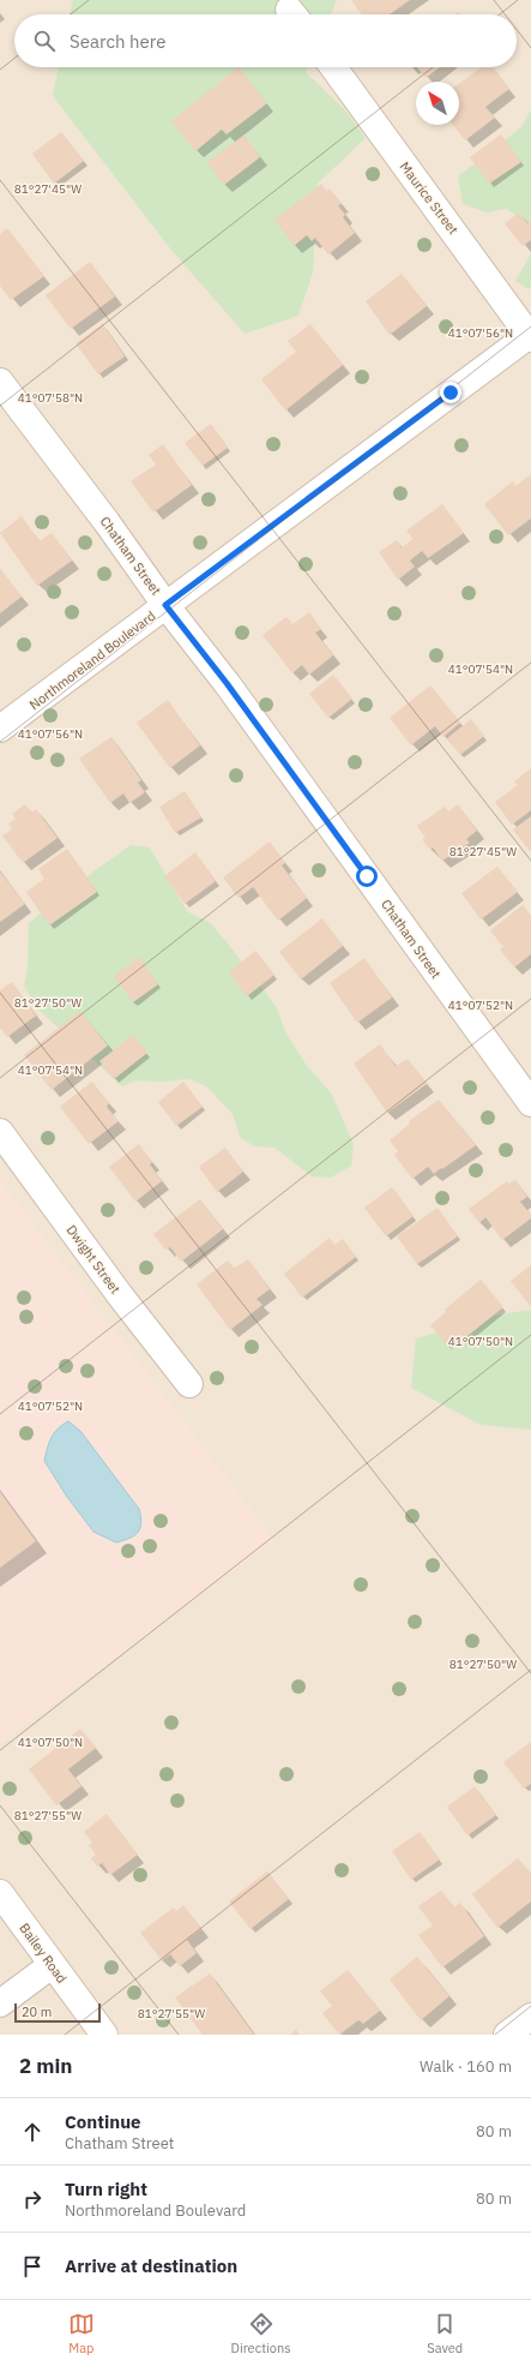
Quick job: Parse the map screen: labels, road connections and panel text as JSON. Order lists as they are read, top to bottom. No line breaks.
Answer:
{"streets":{"street":["Maurice Street","Chatham Street","Northmoreland Boulevard","Dwight Street","Bailey Road"]},"crossings":[["Maurice Street","Northmoreland Boulevard"],["Chatham Street","Northmoreland Boulevard"]],"scale_bar":"20 m","north":"top left","page":{"search":"Search here","scale":"20 m","heading":["2 min","Walk · 160 m"],"list":[["Continue","Chatham Street","80 m"],["Turn right","Northmoreland Boulevard","80 m"],"Arrive at destination"],"nav":["Map","Directions","Saved"]},"coordinates":["81°27'45\"W","41°07'56\"N","41°07'58\"N","41°07'54\"N","81°27'50\"W","41°07'52\"N","41°07'50\"N","81°27'55\"W"]}
